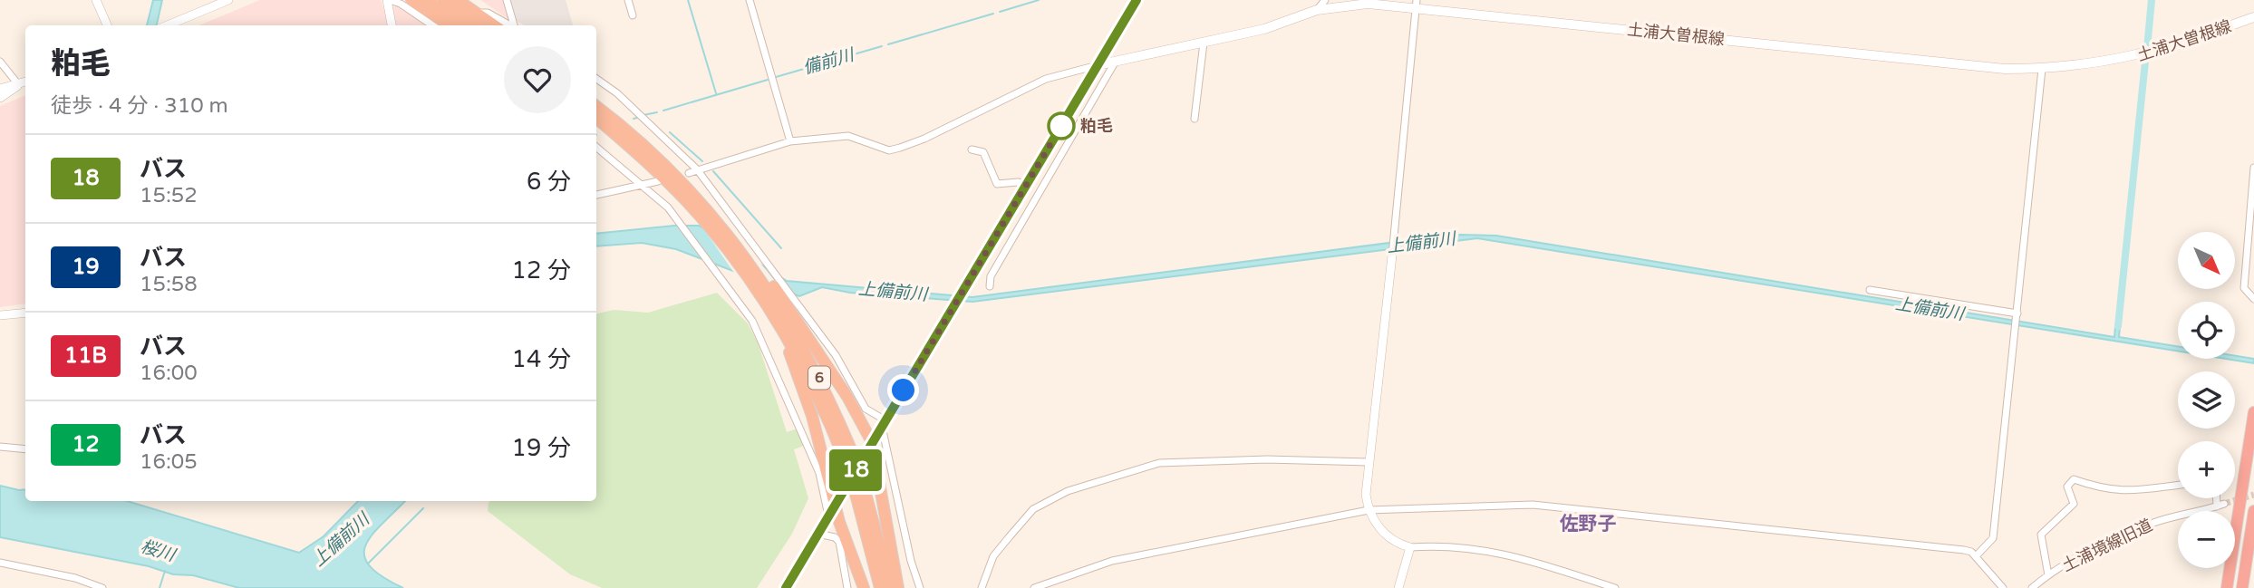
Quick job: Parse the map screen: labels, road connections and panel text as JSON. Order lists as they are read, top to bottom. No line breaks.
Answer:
{"streets":{"highway":["6"],"main road":["土浦大曽根線"],"street":["土浦境線旧道"]},"districts":["佐野子"],"water":["備前川","上備前川","桜川"],"places":["粕毛"],"lines":["bus line 18"],"north":"bottom right","page":{"on_map":"18","heading":["粕毛","徒歩 · 4 分 · 310 m"],"list":[{"mark":"18","name":"バス","note":"15:52","value":"6 分"},{"mark":"19","name":"バス","note":"15:58","value":"12 分"},{"mark":"11B","name":"バス","note":"16:00","value":"14 分"},{"mark":"12","name":"バス","note":"16:05","value":"19 分"}],"map_buttons":["+","−"]}}
